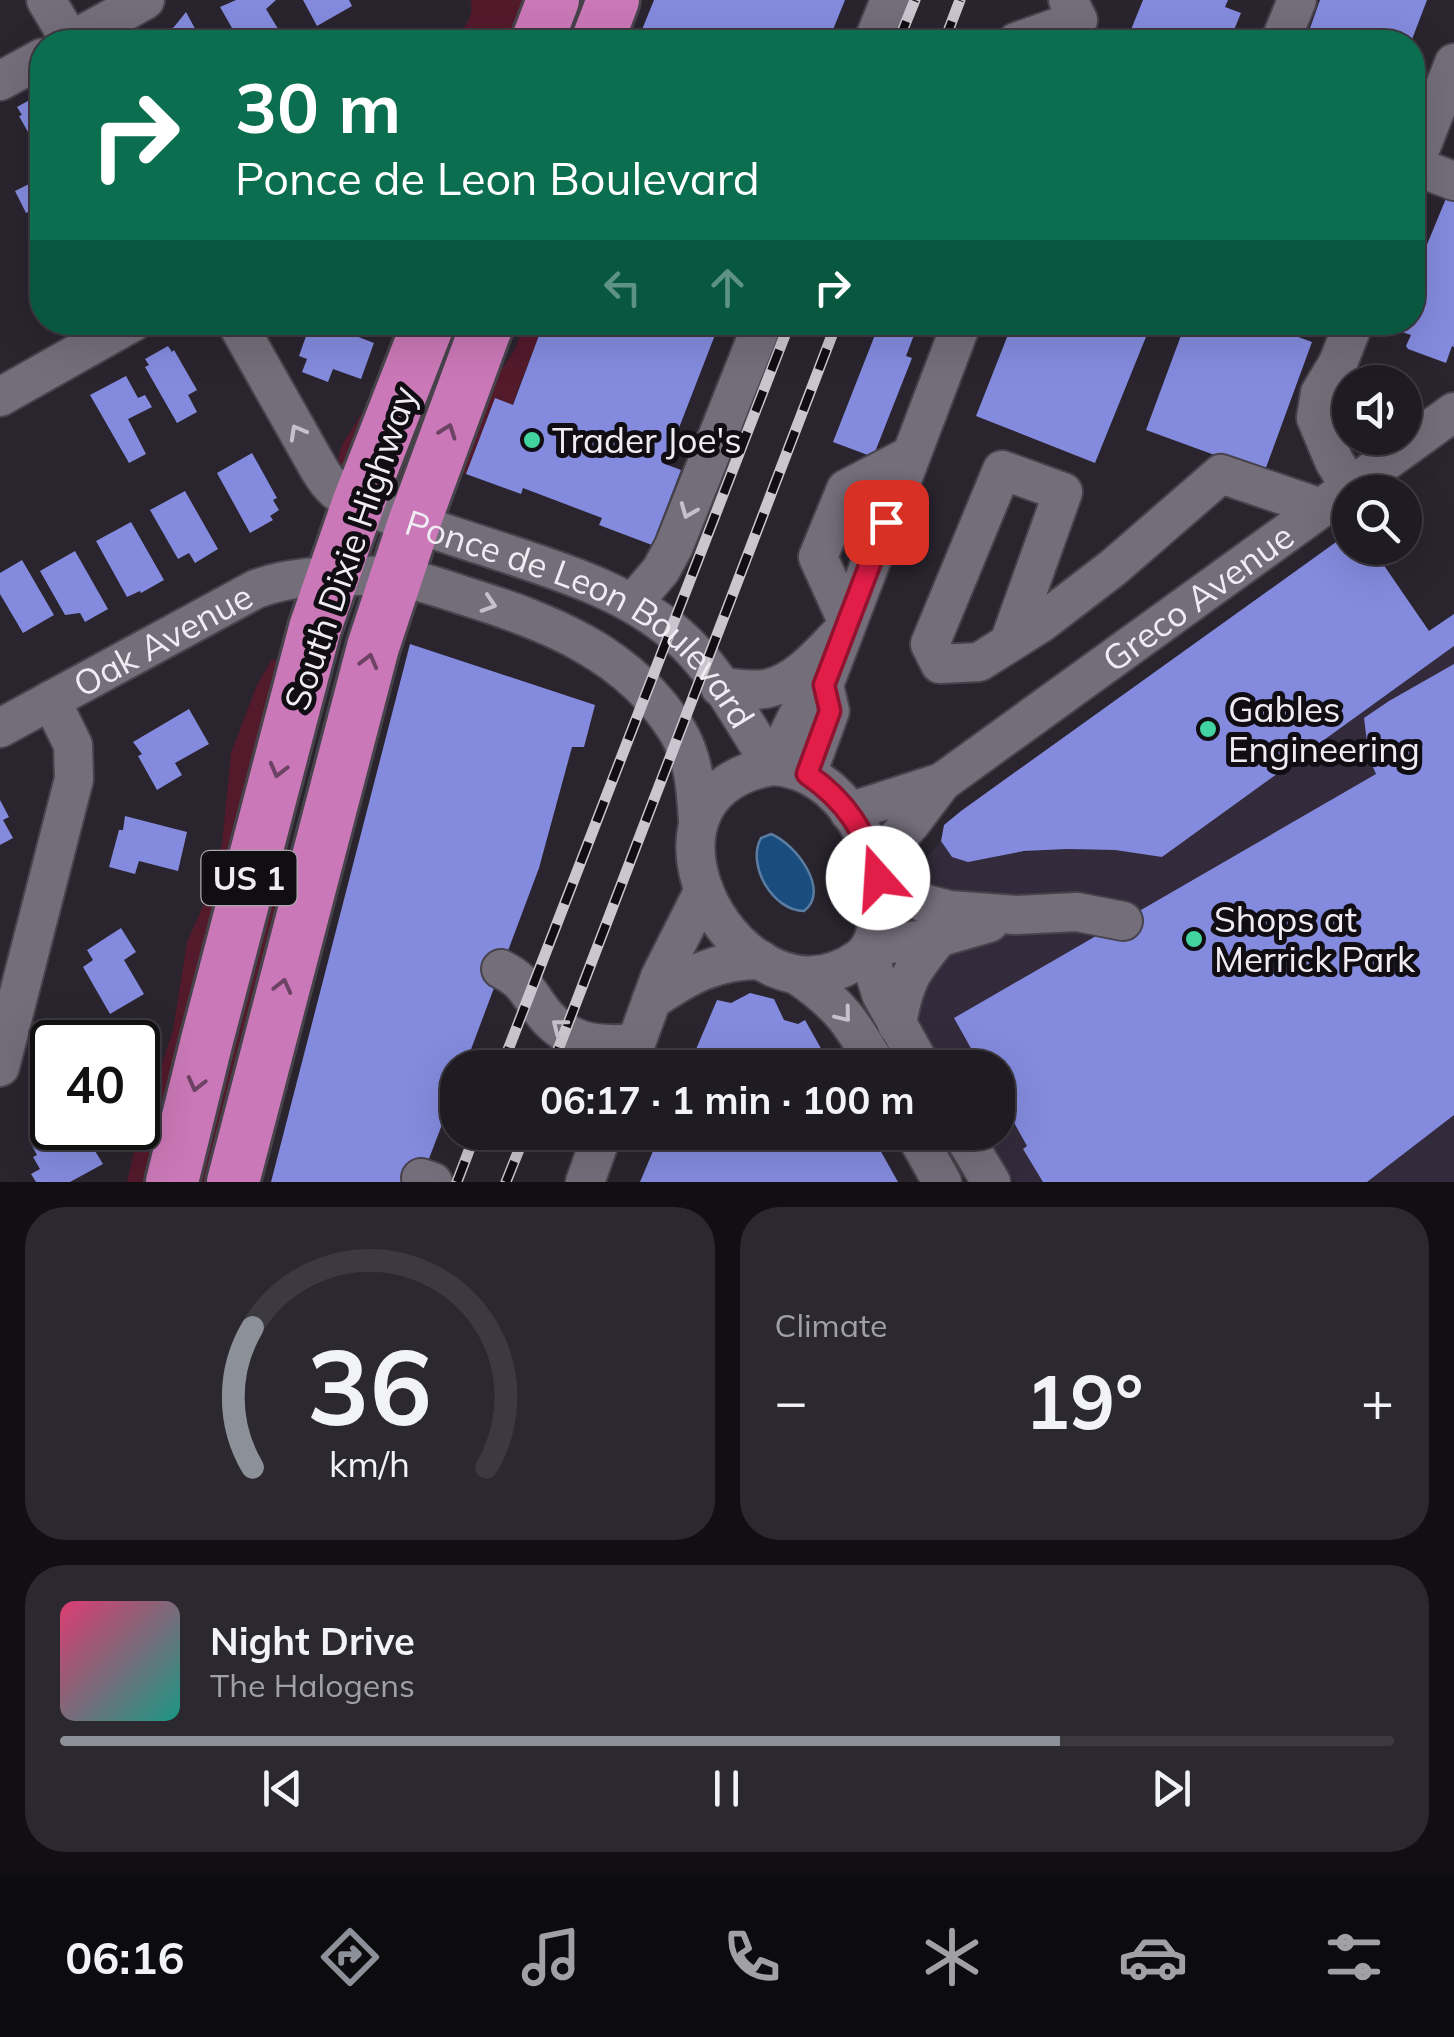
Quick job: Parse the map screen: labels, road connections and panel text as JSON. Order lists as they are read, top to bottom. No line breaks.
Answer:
{"streets":{"highway":["South Dixie Highway","US 1"],"street":["Greco Avenue","Ponce de Leon Boulevard","Oak Avenue"]},"crossings":[["South Dixie Highway","Ponce de Leon Boulevard"],["South Dixie Highway","Oak Avenue"],["Greco Avenue","Ponce de Leon Boulevard"],["Ponce de Leon Boulevard","Oak Avenue"]],"places":["Trader Joe's","Gables Engineering","Shops at Merrick Park"],"page":{"turn":["30 m","Ponce de Leon Boulevard"],"limit":"40","trip":"06:17 · 1 min · 100 m","tile":"Climate","heat":["−","19°","+"],"song":["Night Drive","The Halogens"],"tabs":"06:16","gauge":["36","km/h"]}}
